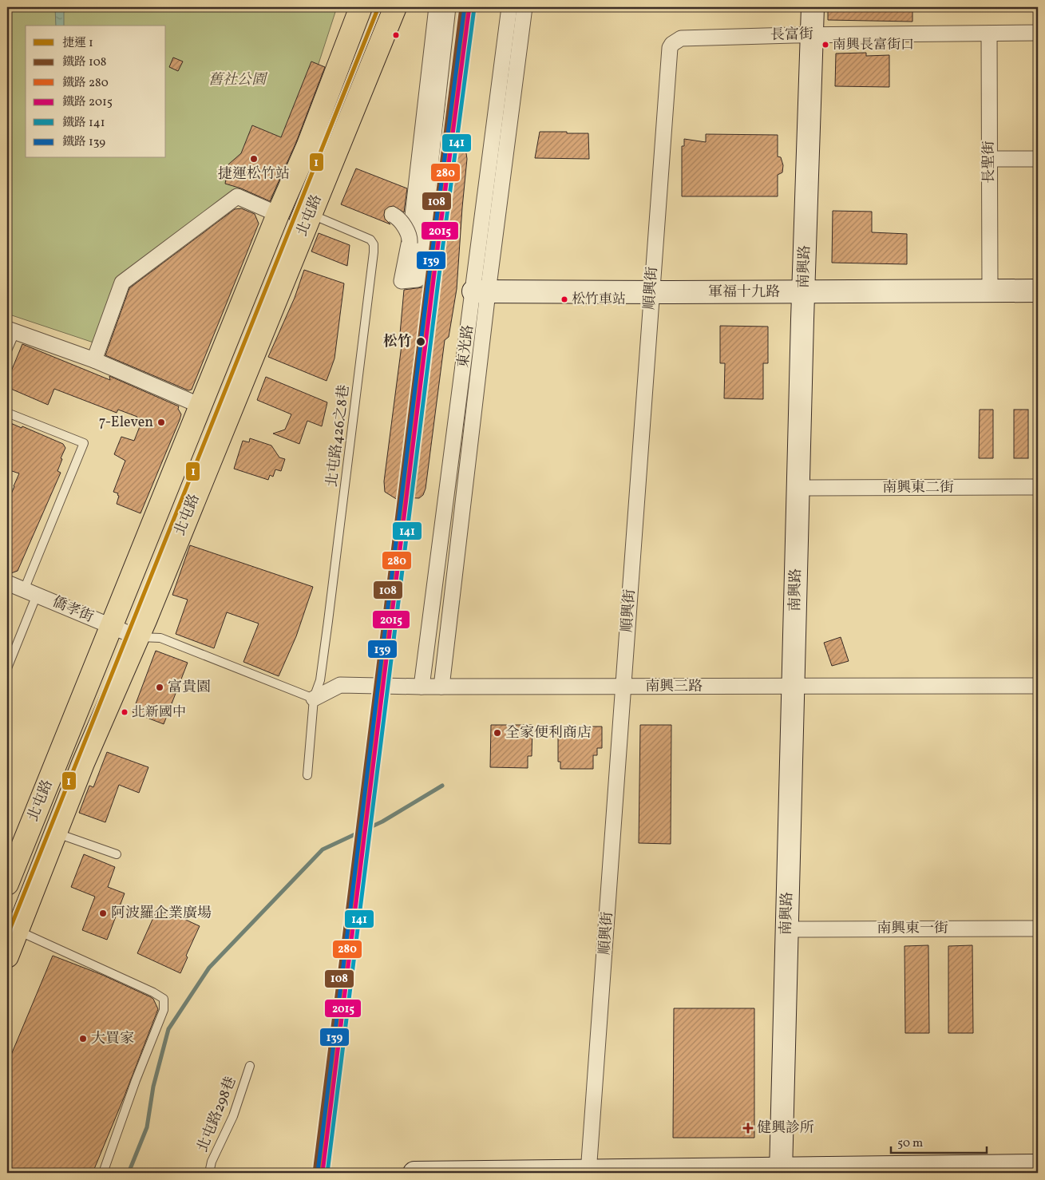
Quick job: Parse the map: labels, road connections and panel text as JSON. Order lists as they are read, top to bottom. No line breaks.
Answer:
{"streets":{"main road":["北屯路"],"street":["長富街","長聖街","南興路","順興街","軍福十九路","東光路","南興東二街","僑孝街","南興三路","南興東一街"],"lane":["北屯路426之8巷","北屯路298巷"]},"crossings":[["長富街","長聖街"],["長富街","南興路"],["長富街","順興街"],["長聖街","軍福十九路"],["北屯路","北屯路426之8巷"],["北屯路","僑孝街"],["南興路","軍福十九路"],["南興路","南興東二街"],["南興路","南興三路"],["南興路","南興東一街"],["順興街","軍福十九路"],["順興街","南興三路"],["軍福十九路","東光路"],["東光路","南興三路"],["北屯路426之8巷","南興三路"]],"parks":["舊社公園"],"places":{"other":["南興長富街口","捷運松竹站","松竹車站","松竹","7-Eleven","富貴園","北新國中","全家便利商店","阿波羅企業廣場","大買家"],"health":["健興診所"]},"lines":["metro line 1","rail line 108","rail line 2015","rail line 139","rail line 280","rail line 141"],"legend":["捷運 1","鐵路 108","鐵路 280","鐵路 2015","鐵路 141","鐵路 139"],"scale_bar":"50 m"}
